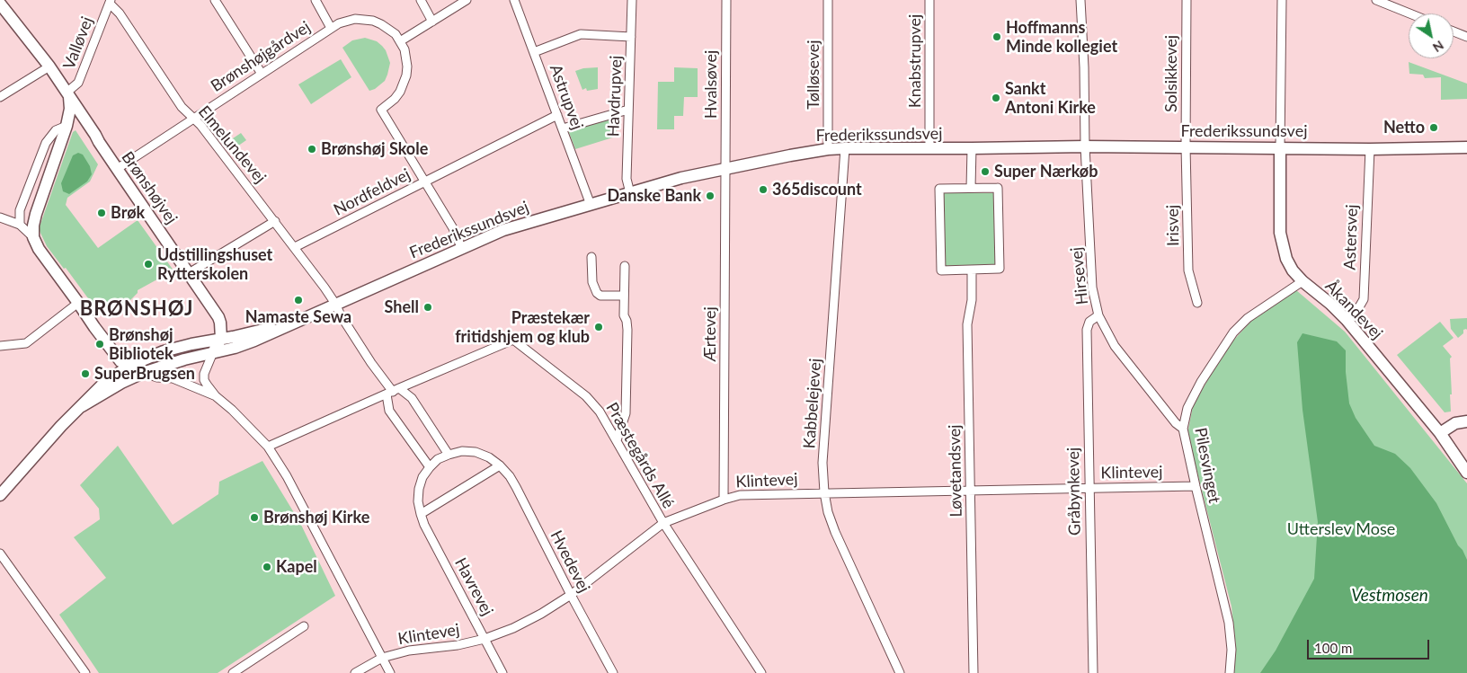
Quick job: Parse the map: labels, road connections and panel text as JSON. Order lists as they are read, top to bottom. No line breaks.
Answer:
{"streets":{"main road":["Frederikssundsvej","Brønshøjvej","Åkandevej"],"street":["Valløvej","Brønshøjgårdvej","Knabstrupvej","Solsikkevej","Tølløsevej","Hvalsøvej","Havdrupvej","Astrupvej","Elmelundevej","Nordfeldvej","Irisvej","Astersvej","Hirsevej","Ærtevej","Kabbelejevej","Præstegårds Allé","Pilesvinget","Løvetandsvej","Klintevej","Gråbynkevej","Hvedevej","Havrevej"]},"crossings":[["Valløvej","Elmelundevej"],["Valløvej","Brønshøjvej"],["Brønshøjgårdvej","Elmelundevej"],["Brønshøjgårdvej","Brønshøjvej"],["Knabstrupvej","Frederikssundsvej"],["Solsikkevej","Frederikssundsvej"],["Solsikkevej","Irisvej"],["Tølløsevej","Frederikssundsvej"],["Hvalsøvej","Frederikssundsvej"],["Hvalsøvej","Ærtevej"],["Havdrupvej","Frederikssundsvej"],["Astrupvej","Frederikssundsvej"],["Astrupvej","Nordfeldvej"],["Frederikssundsvej","Elmelundevej"],["Frederikssundsvej","Brønshøjvej"],["Frederikssundsvej","Irisvej"],["Frederikssundsvej","Astersvej"],["Frederikssundsvej","Hirsevej"],["Frederikssundsvej","Åkandevej"],["Frederikssundsvej","Ærtevej"],["Frederikssundsvej","Kabbelejevej"],["Elmelundevej","Nordfeldvej"],["Elmelundevej","Præstegårds Allé"],["Astersvej","Åkandevej"],["Hirsevej","Pilesvinget"],["Hirsevej","Gråbynkevej"],["Åkandevej","Pilesvinget"],["Ærtevej","Klintevej"],["Kabbelejevej","Klintevej"],["Præstegårds Allé","Klintevej"],["Pilesvinget","Klintevej"],["Løvetandsvej","Klintevej"],["Klintevej","Gråbynkevej"],["Klintevej","Hvedevej"],["Klintevej","Havrevej"]],"districts":["BRØNSHØJ"],"water":["Vestmosen"],"parks":["Utterslev Mose"],"places":["Hoffmanns Minde kollegiet","Sankt Antoni Kirke","Netto","Brønshøj Skole","Super Nærkøb","365discount","Danske Bank","Brøk","Udstillingshuset Rytterskolen","Namaste Sewa","Shell","Præstekær fritidshjem og klub","Brønshøj Bibliotek","SuperBrugsen","Brønshøj Kirke","Kapel"],"scale_bar":"100 m","north":"bottom right"}
